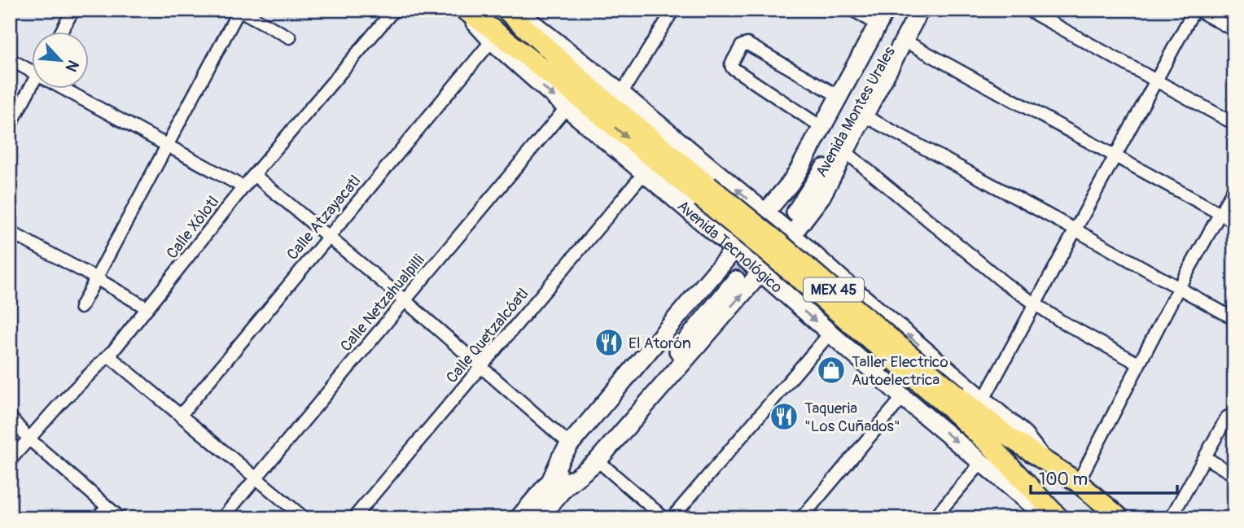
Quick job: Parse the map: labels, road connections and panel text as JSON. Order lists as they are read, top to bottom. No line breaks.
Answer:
{"streets":{"main road":["Avenida Tecnológico","MEX 45"],"street":["Avenida Montes Urales","Calle Atzayacatl","Calle Xólotl","Calle Netzahualpilli","Calle Quetzalcóatl"]},"crossings":[["Calle Atzayacatl","Avenida Tecnológico"],["Avenida Tecnológico","Calle Netzahualpilli"],["Avenida Tecnológico","Calle Quetzalcóatl"]],"places":{"restaurant":["El Atorón","Taqueria \"Los Cuñados\""],"shop":["Taller Electrico Autoelectrica"]},"scale_bar":"100 m","north":"bottom right"}
